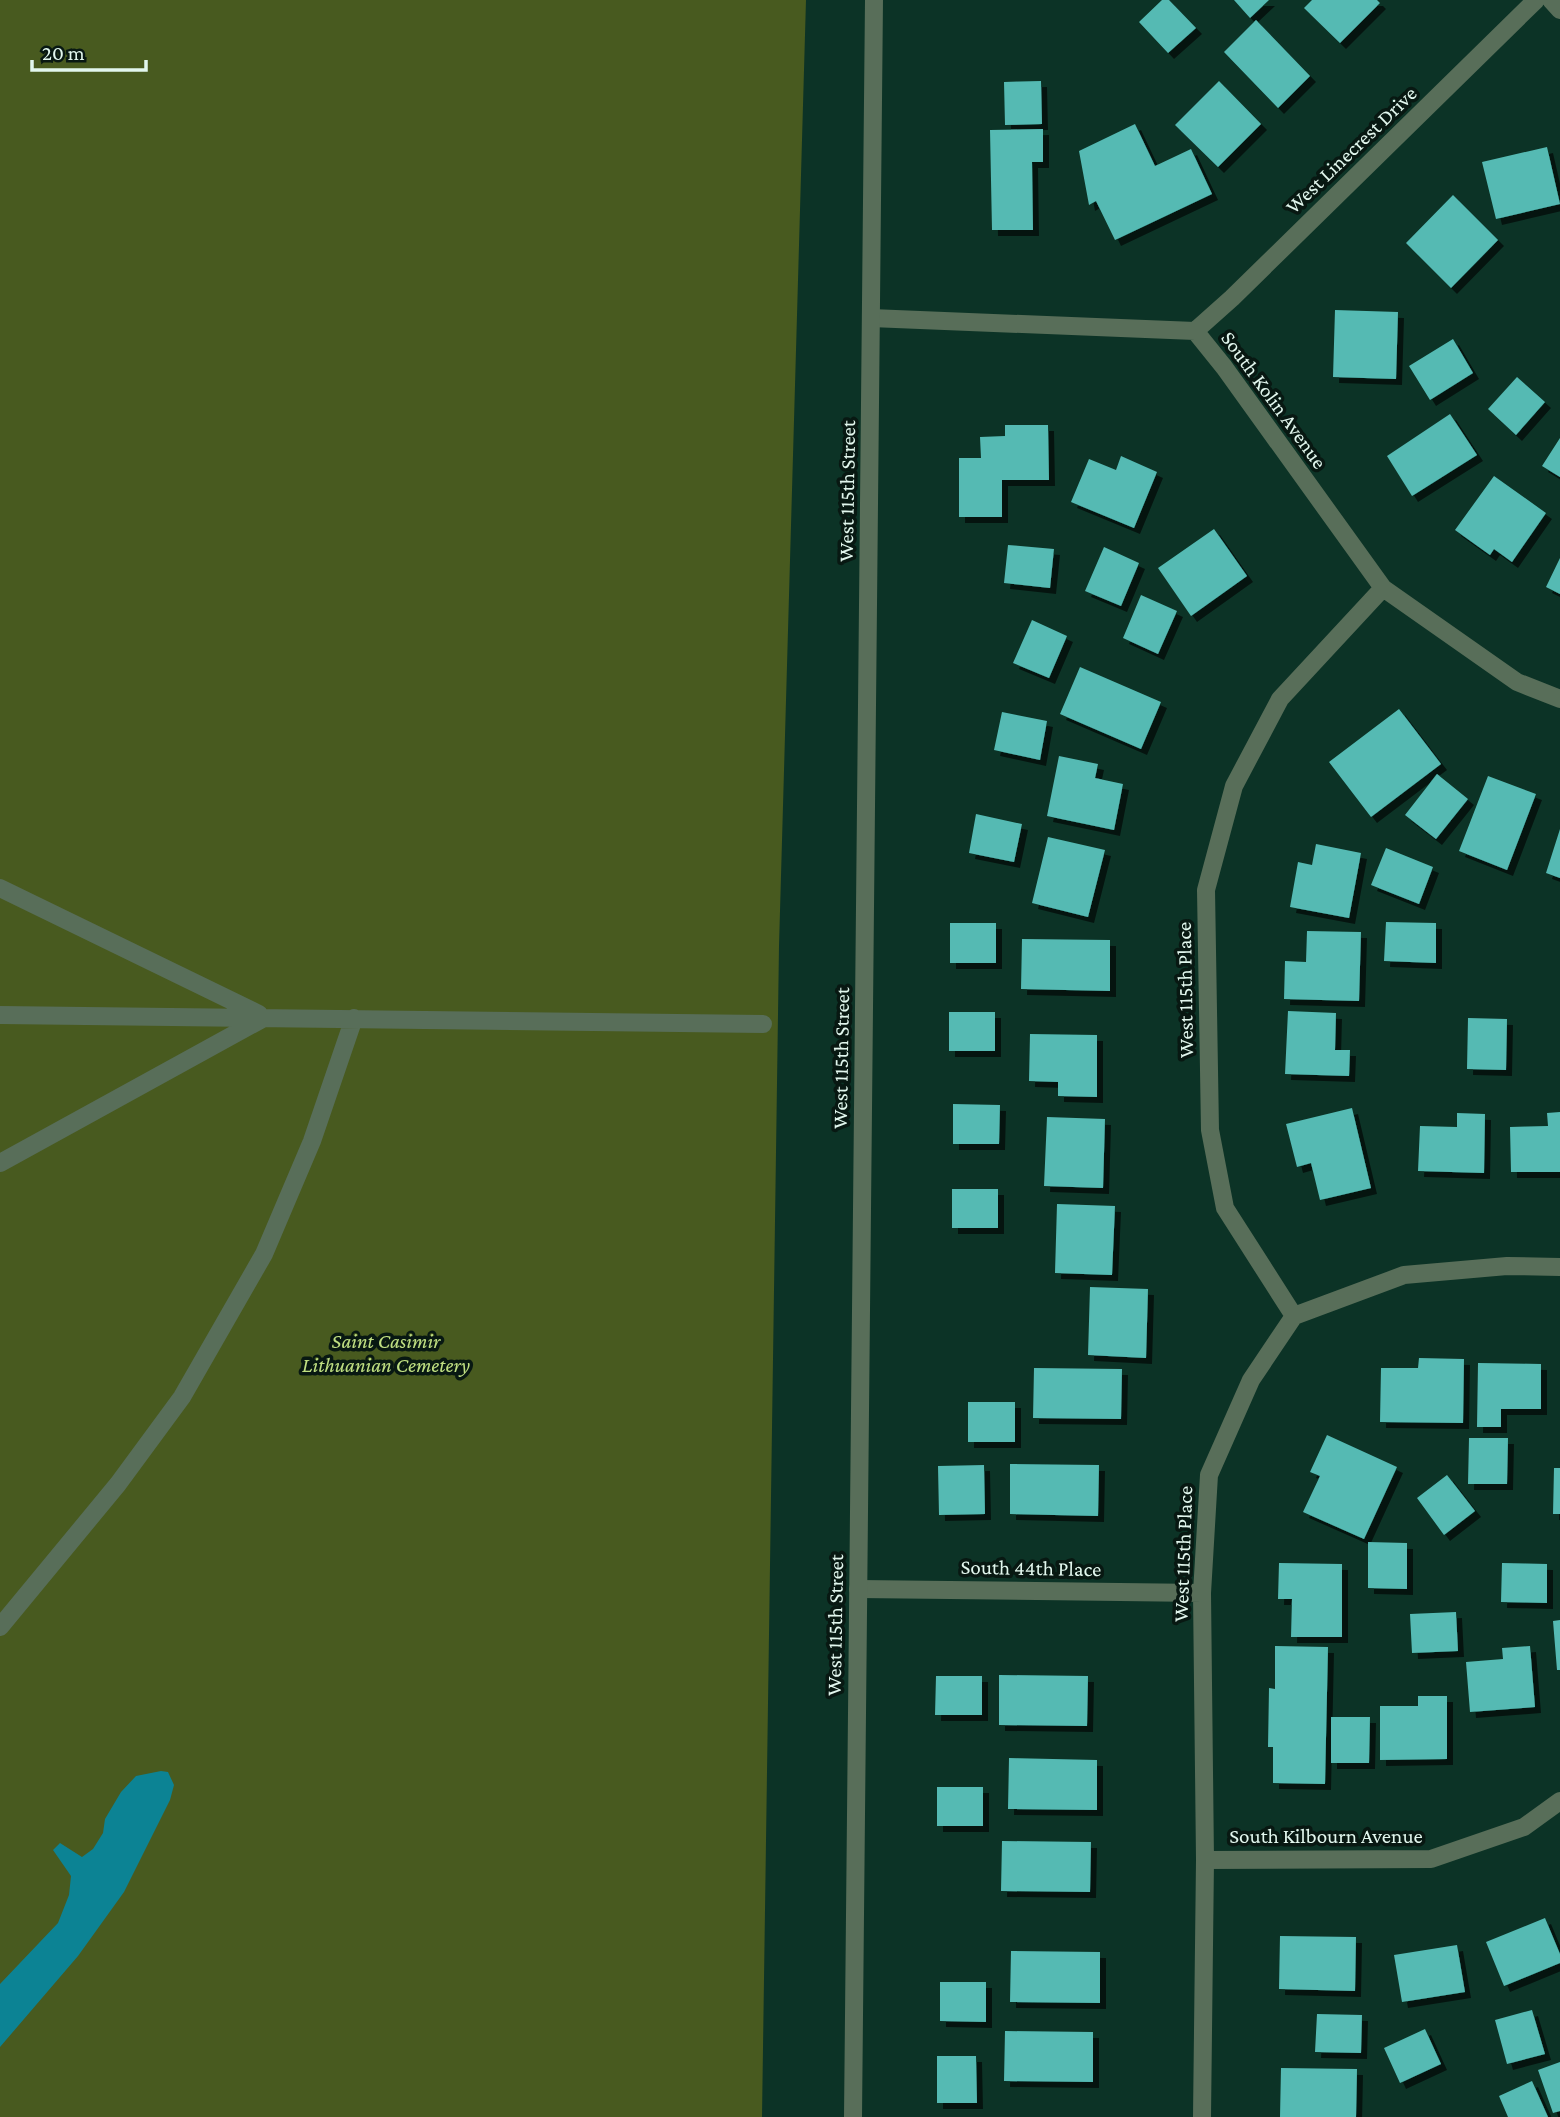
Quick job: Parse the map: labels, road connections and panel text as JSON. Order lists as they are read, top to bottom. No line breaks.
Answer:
{"streets":{"street":["West Linecrest Drive","South Kolin Avenue","West 115th Street","West 115th Place","South 44th Place","South Kilbourn Avenue"]},"crossings":[["West Linecrest Drive","South Kolin Avenue"],["South Kolin Avenue","West 115th Street"],["South Kolin Avenue","West 115th Place"],["West 115th Street","South 44th Place"],["West 115th Place","South 44th Place"],["West 115th Place","South Kilbourn Avenue"]],"parks":["Saint Casimir Lithuanian Cemetery"],"scale_bar":"20 m"}
